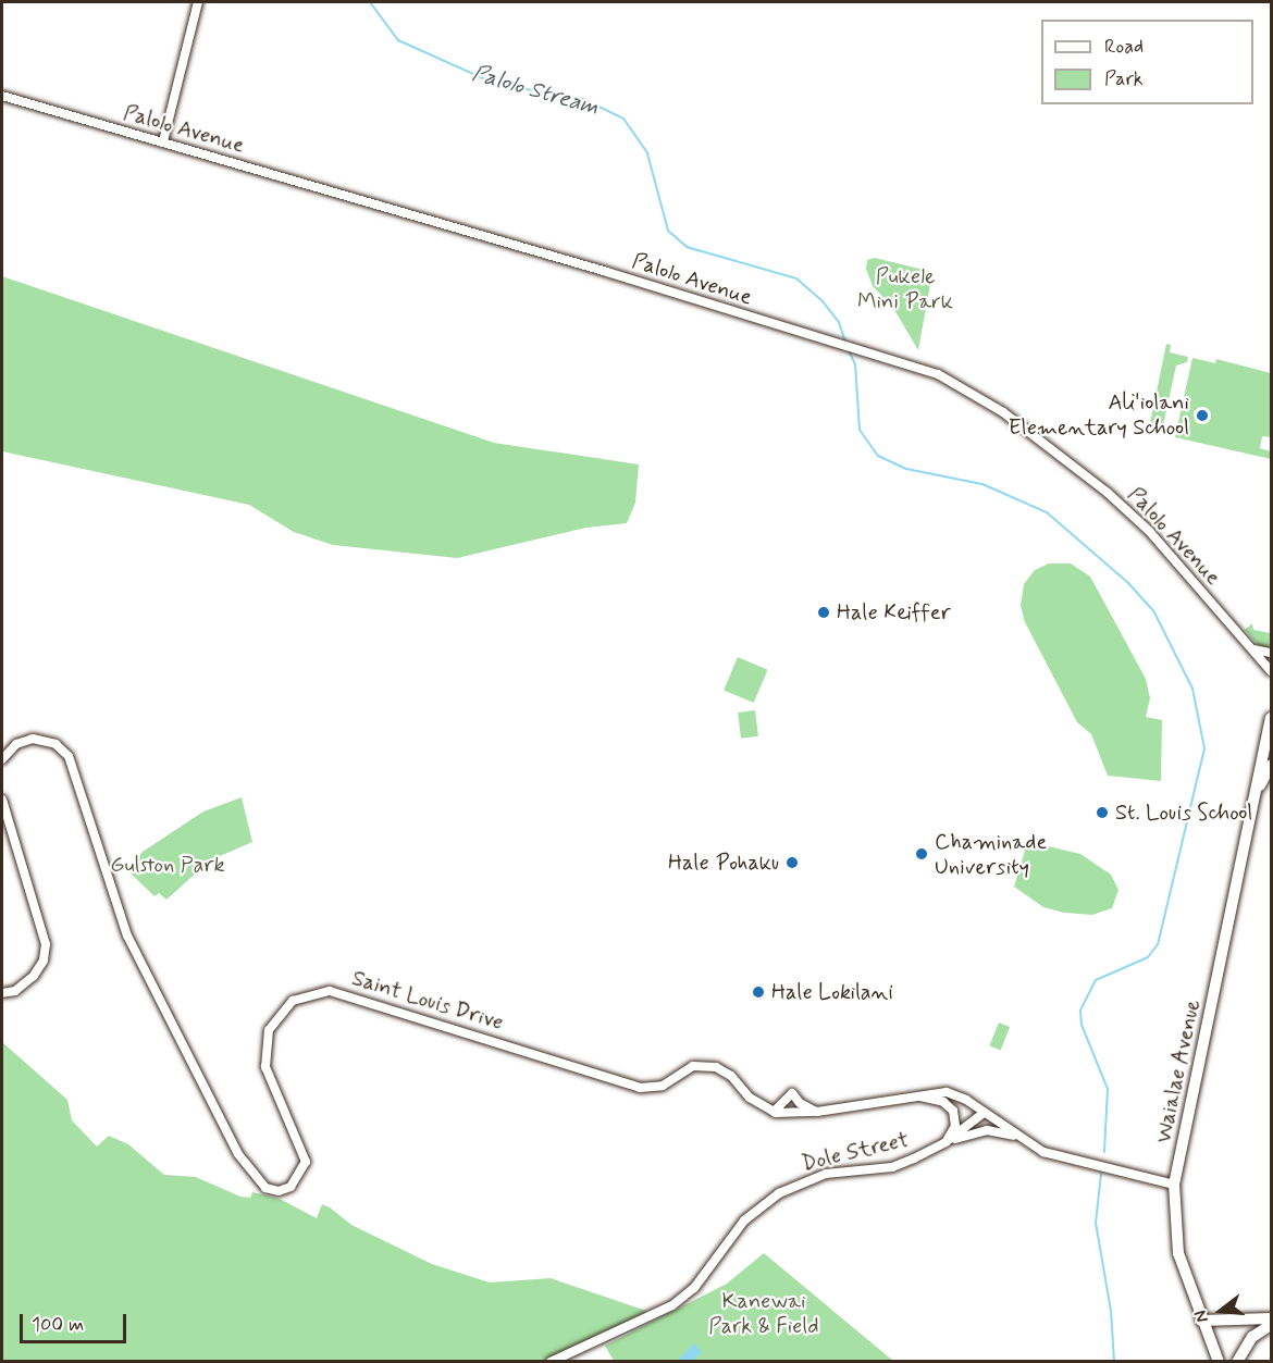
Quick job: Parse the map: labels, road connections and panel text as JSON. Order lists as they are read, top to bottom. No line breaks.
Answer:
{"streets":{"main road":["Waialae Avenue"],"street":["Palolo Avenue","Saint Louis Drive","Dole Street"]},"water":["Palolo Stream"],"parks":["Pukele Mini Park","Gulston Park","Kanewai Park & Field"],"places":["Ali'iolani Elementary School","Hale Keiffer","St. Louis School","Chaminade University","Hale Pohaku","Hale Lokilani"],"legend":["Road","Park"],"scale_bar":"100 m","north":"left"}
